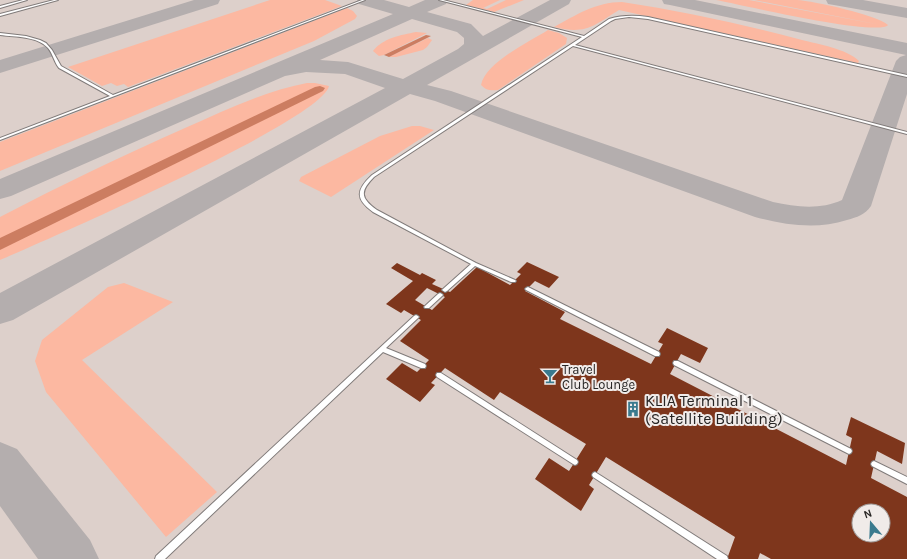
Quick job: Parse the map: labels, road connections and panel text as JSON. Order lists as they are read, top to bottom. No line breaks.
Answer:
{"places":{"bar":["Travel Club Lounge"],"building":["KLIA Terminal 1 (Satellite Building)"]},"north":"top"}
